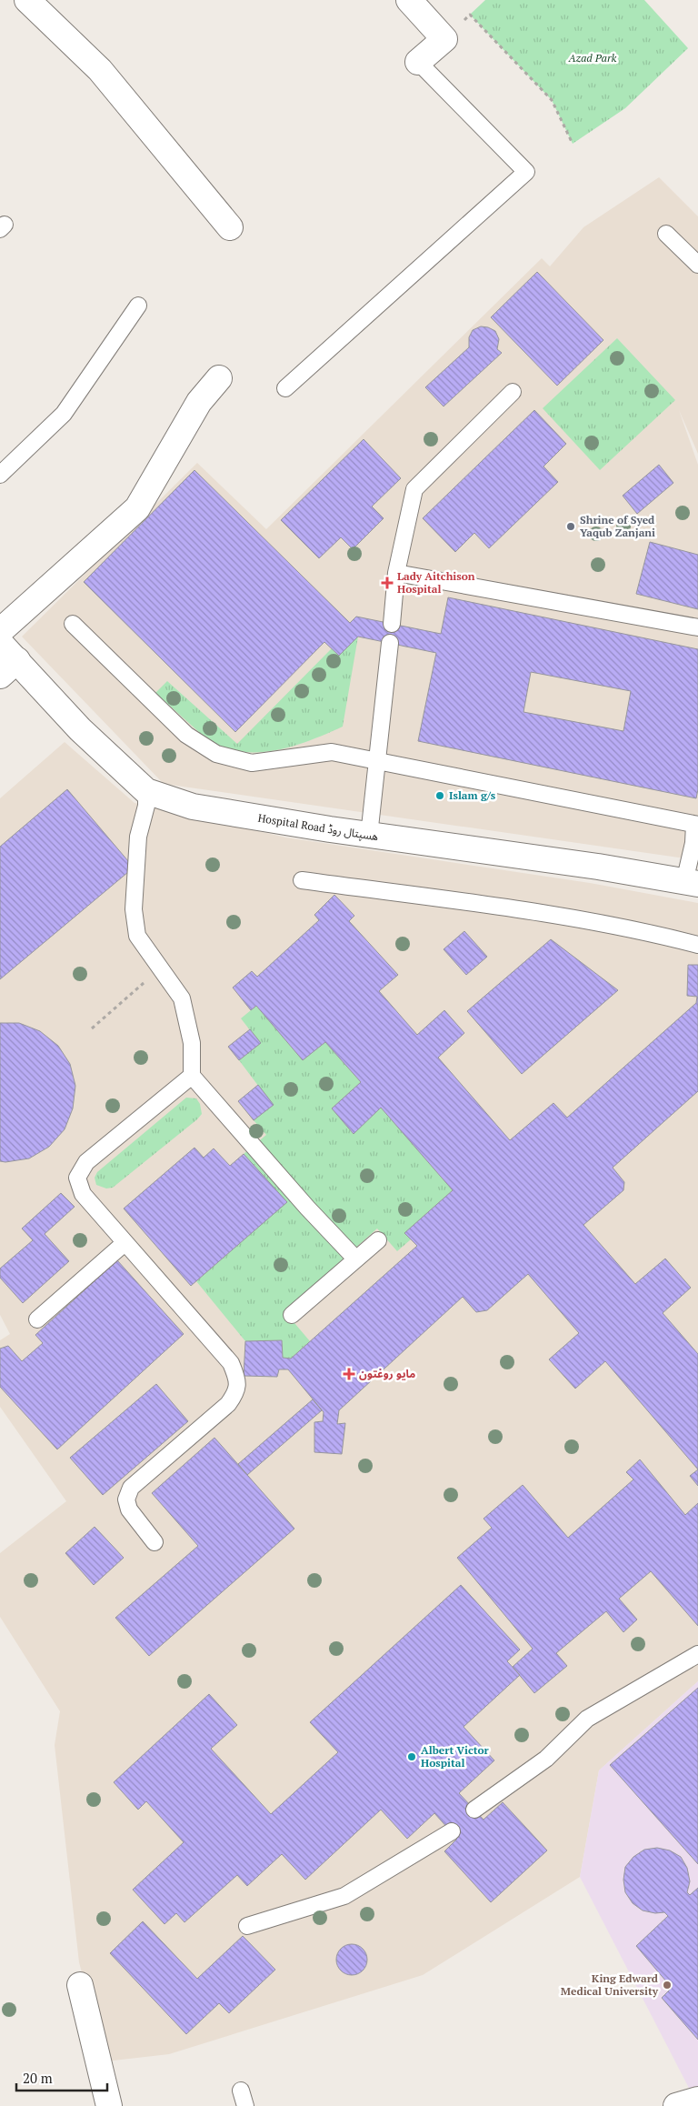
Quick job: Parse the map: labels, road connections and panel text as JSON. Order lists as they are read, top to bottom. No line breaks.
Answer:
{"streets":{"street":["Hospital Road ھسپتال روڈ"]},"parks":["Azad Park"],"places":{"other":["Shrine of Syed Yaqub Zanjani","Islam g/s","Albert Victor Hospital","King Edward Medical University"],"health":["Lady Aitchison Hospital","مایو روغتون"]},"scale_bar":"20 m"}
